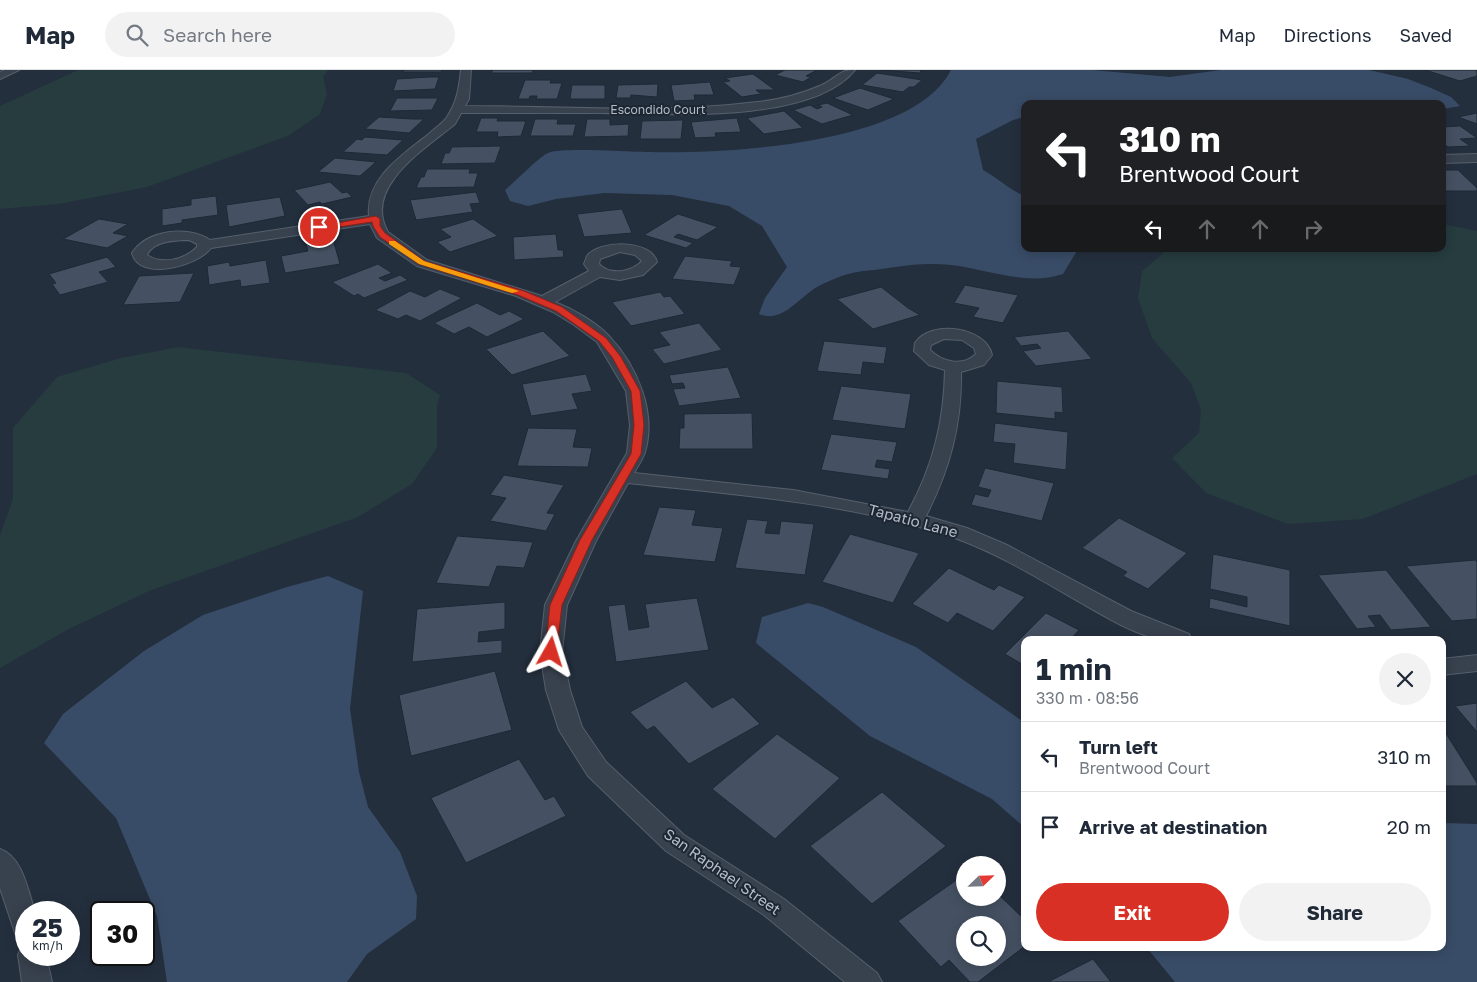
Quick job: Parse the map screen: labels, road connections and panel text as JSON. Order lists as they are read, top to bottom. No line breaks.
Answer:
{"streets":{"street":["Escondido Court","Tapatio Lane","San Raphael Street"]},"crossings":[["Tapatio Lane","San Raphael Street"]],"north":"top right","page":{"header":"Map","search":"Search here","nav":["Map","Directions","Saved"],"turn":["310 m","Brentwood Court"],"heading":["1 min","330 m · 08:56"],"list":[{"name":"Turn left","note":"Brentwood Court","value":"310 m"},{"name":"Arrive at destination","value":"20 m"}],"buttons":["Exit","Share"],"speed":"25 km/h","limit":"30"}}
